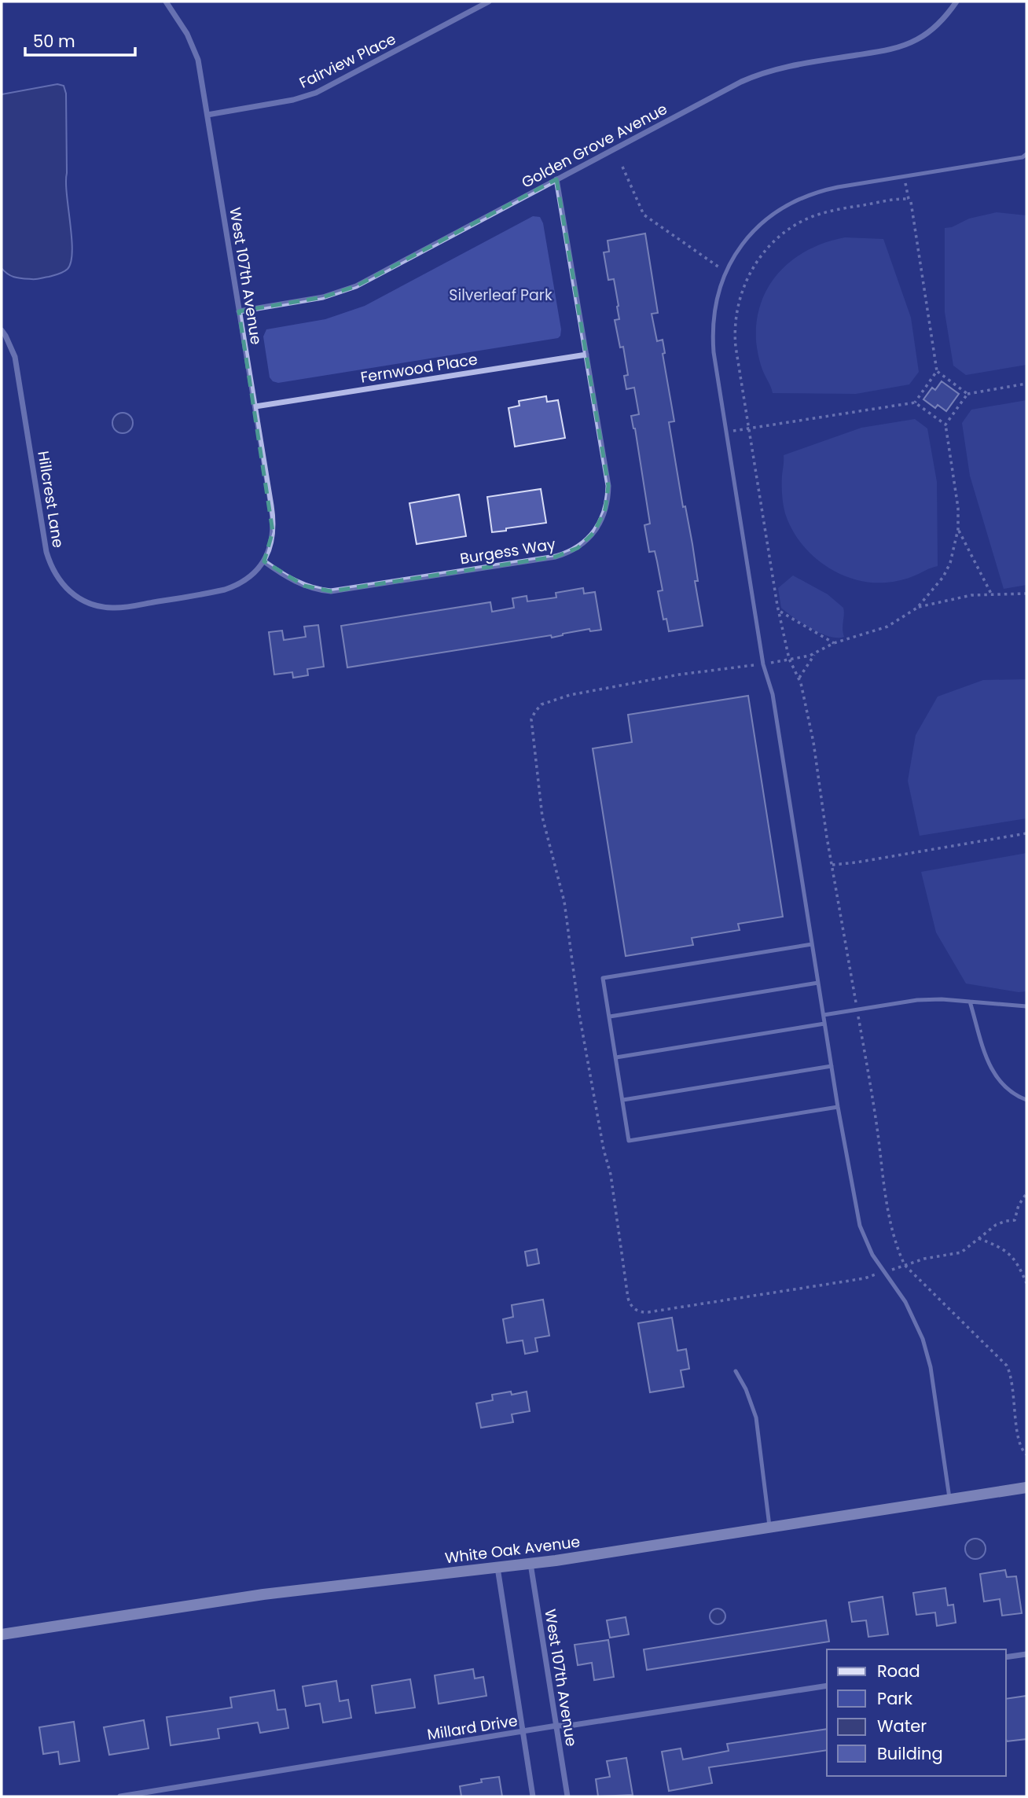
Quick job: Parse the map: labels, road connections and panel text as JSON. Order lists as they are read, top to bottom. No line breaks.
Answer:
{"streets":{"street":["Fairview Place","Golden Grove Avenue","West 107th Avenue","Fernwood Place","Hillcrest Lane","Burgess Way","White Oak Avenue","Millard Drive"]},"crossings":[["Fairview Place","West 107th Avenue"],["Golden Grove Avenue","West 107th Avenue"],["Golden Grove Avenue","Burgess Way"],["West 107th Avenue","Fernwood Place"],["West 107th Avenue","Hillcrest Lane"],["West 107th Avenue","Burgess Way"],["West 107th Avenue","White Oak Avenue"],["West 107th Avenue","Millard Drive"],["Fernwood Place","Burgess Way"],["Hillcrest Lane","Burgess Way"]],"parks":["Silverleaf Park"],"legend":["Road","Park","Water","Building"],"scale_bar":"50 m"}
